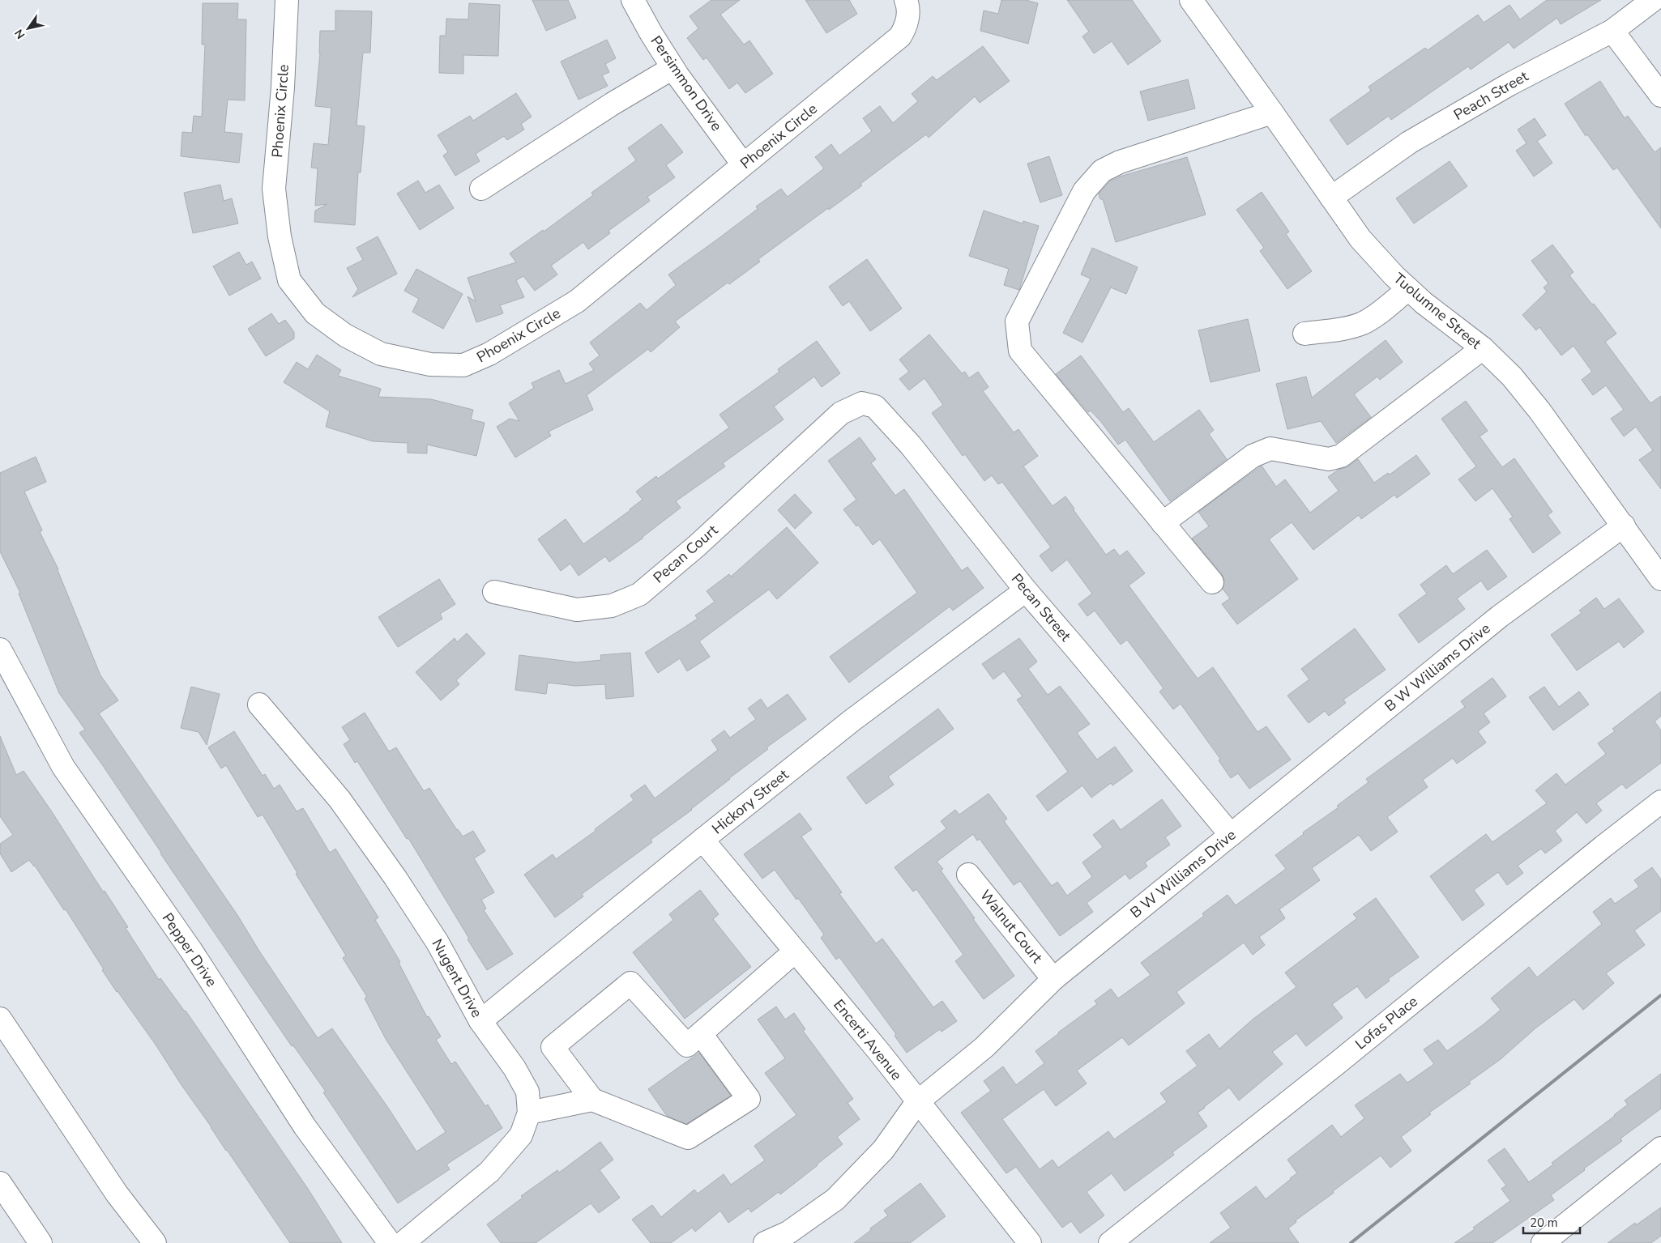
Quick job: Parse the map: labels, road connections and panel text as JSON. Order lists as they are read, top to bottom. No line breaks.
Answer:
{"streets":{"street":["Persimmon Drive","Peach Street","Phoenix Circle","Tuolumne Street","Pecan Court","Pecan Street","B W Williams Drive","Hickory Street","Walnut Court","Pepper Drive","Nugent Drive","Lofas Place","Encerti Avenue"]},"crossings":[["Persimmon Drive","Phoenix Circle"],["Peach Street","Tuolumne Street"],["Tuolumne Street","B W Williams Drive"],["Pecan Court","Pecan Street"],["Pecan Street","B W Williams Drive"],["Pecan Street","Hickory Street"],["B W Williams Drive","Walnut Court"],["B W Williams Drive","Encerti Avenue"],["Hickory Street","Nugent Drive"],["Hickory Street","Encerti Avenue"]],"scale_bar":"20 m","north":"bottom left"}
